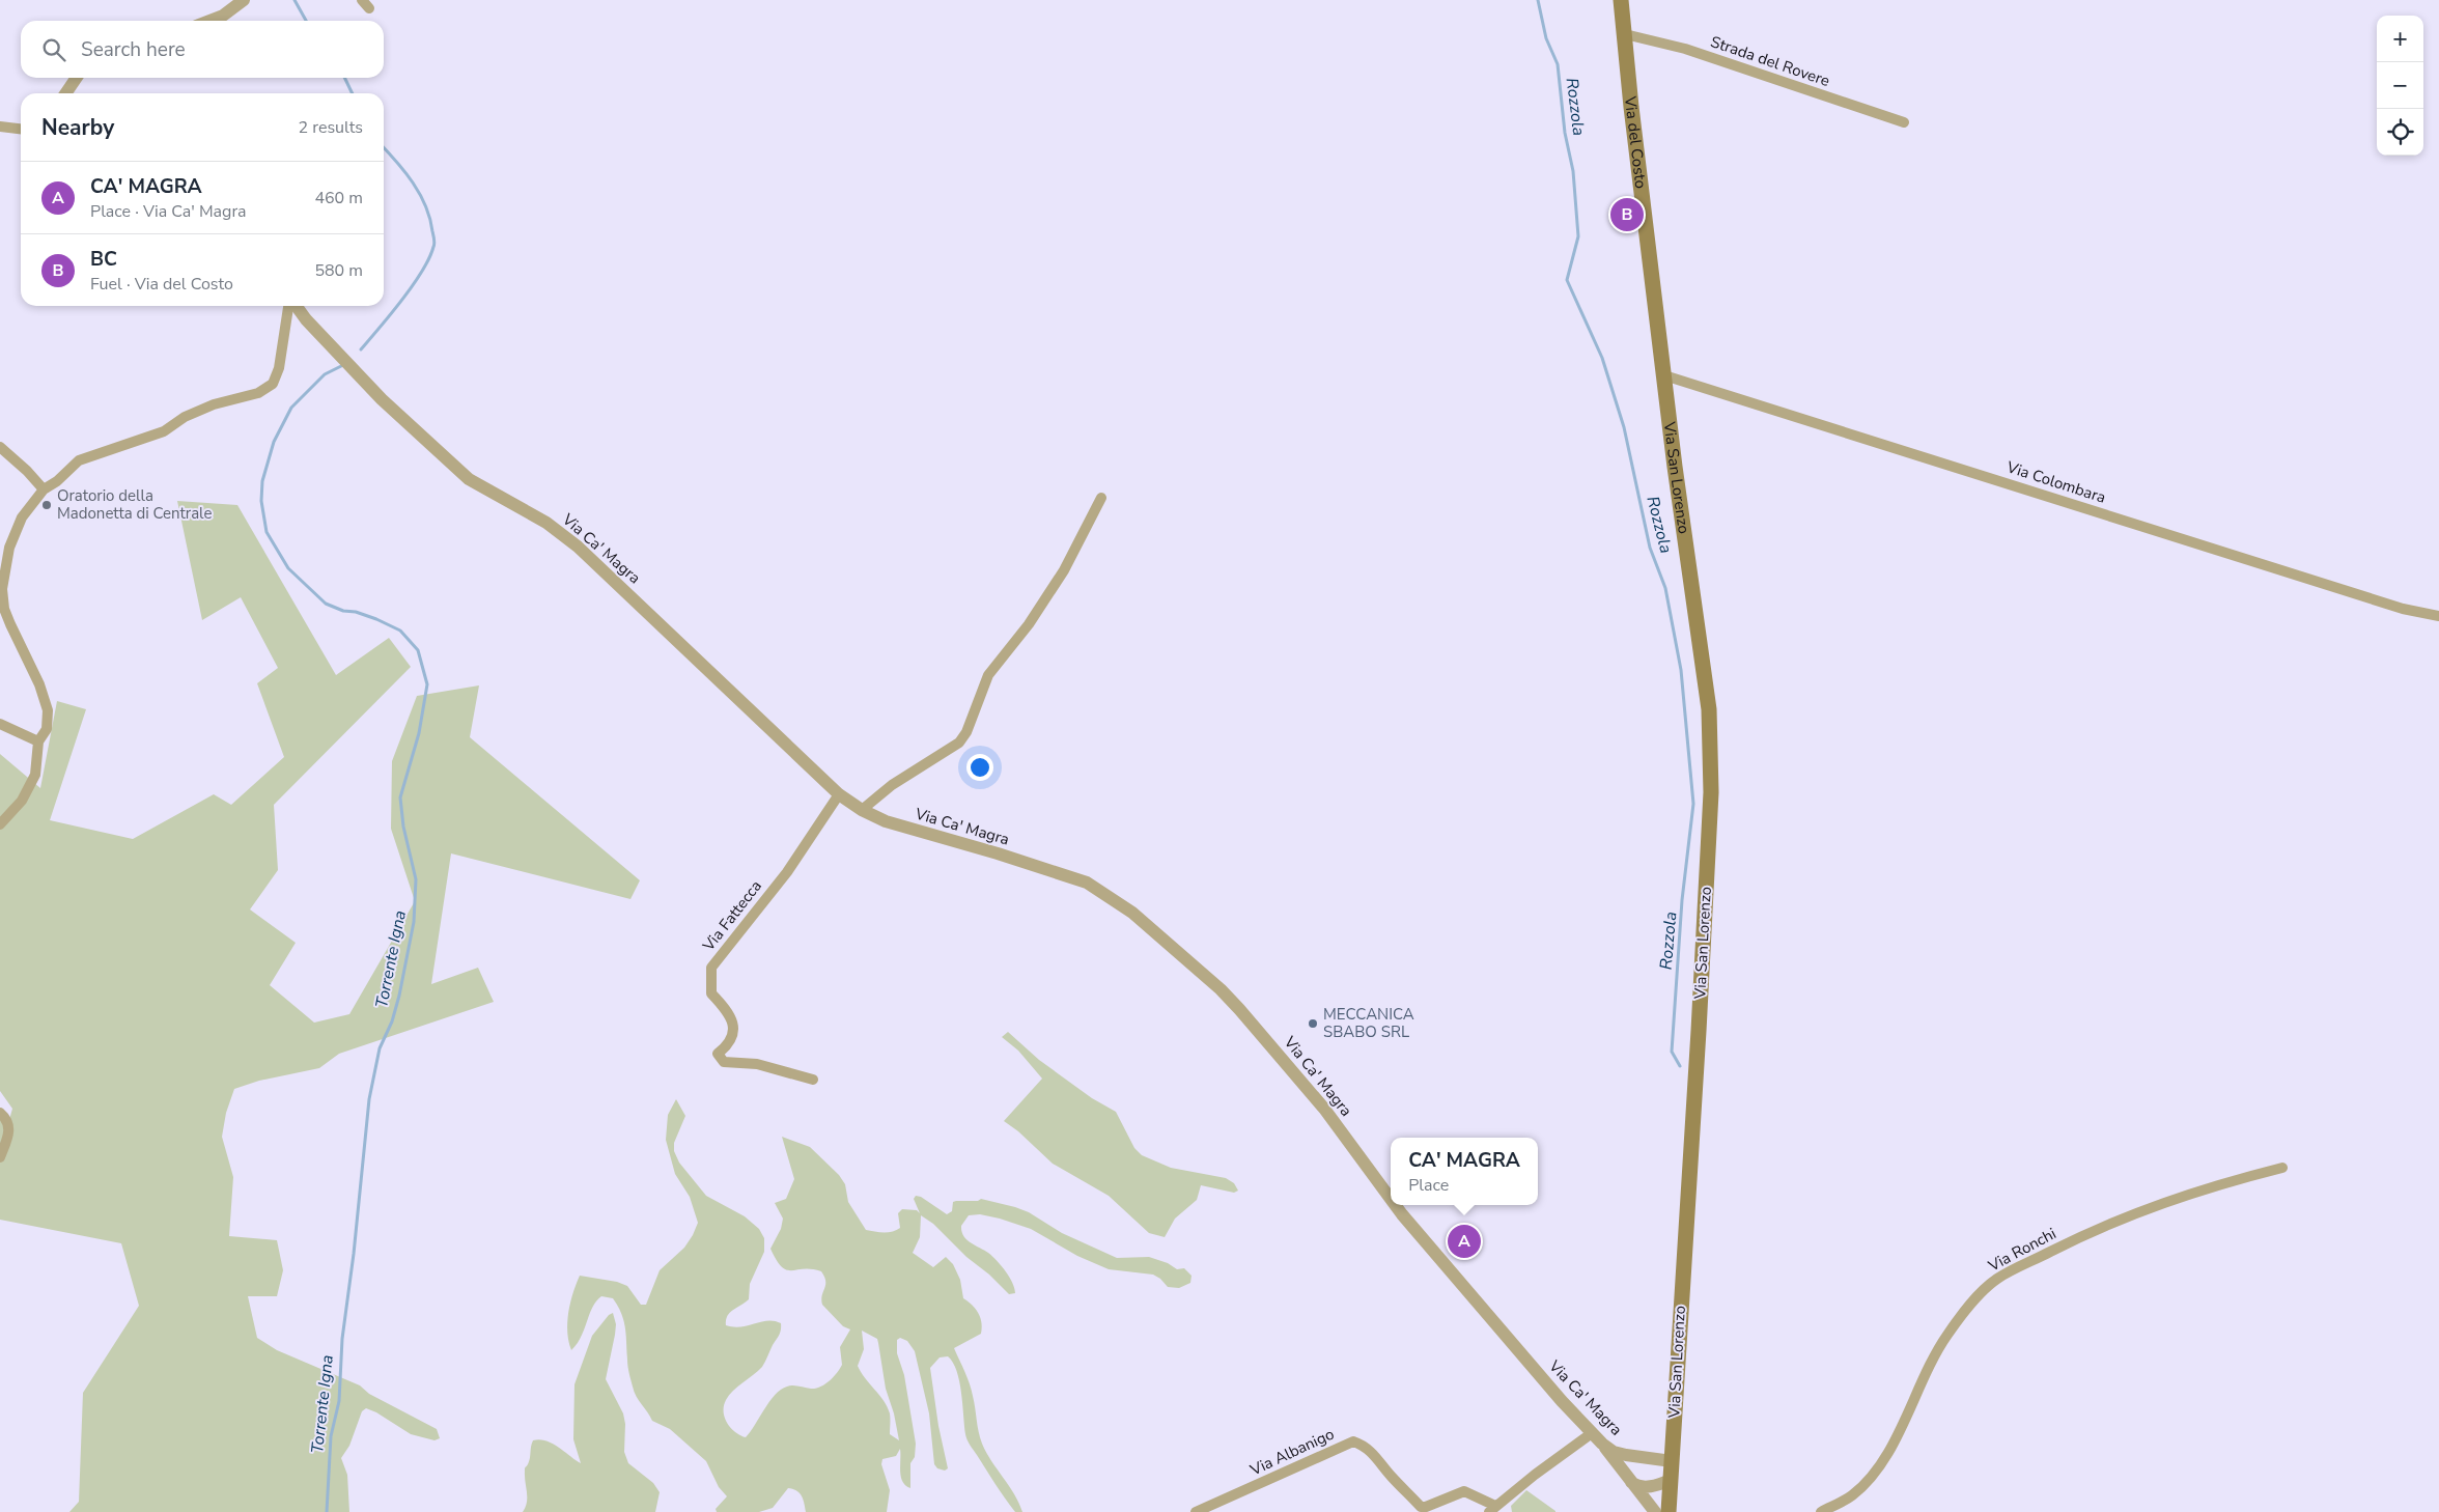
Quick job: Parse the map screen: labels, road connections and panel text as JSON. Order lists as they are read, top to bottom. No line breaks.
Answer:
{"streets":{"main road":["Via del Costo","Via San Lorenzo"],"street":["Strada del Rovere","Via Colombara","Via Ca' Magra","Via Fattecca","Via Ronchi","Via Albanigo"]},"crossings":[["Strada del Rovere","Via del Costo"],["Via del Costo","Via San Lorenzo"],["Via del Costo","Via Colombara"],["Via San Lorenzo","Via Colombara"],["Via San Lorenzo","Via Ca' Magra"],["Via Ca' Magra","Via Fattecca"],["Via Ca' Magra","Via Albanigo"]],"water":["Rozzola","Torrente Igna"],"places":["Oratorio della Madonetta di Centrale","MECCANICA SBABO SRL"],"page":{"map_buttons":["+","−"],"search":"Search here","heading":["Nearby","2 results"],"list":[{"mark":"A","name":"CA' MAGRA","note":"Place · Via Ca' Magra","value":"460 m"},{"mark":"B","name":"BC","note":"Fuel · Via del Costo","value":"580 m"}],"pins":["B","A"],"popup":["CA' MAGRA","Place"]}}
